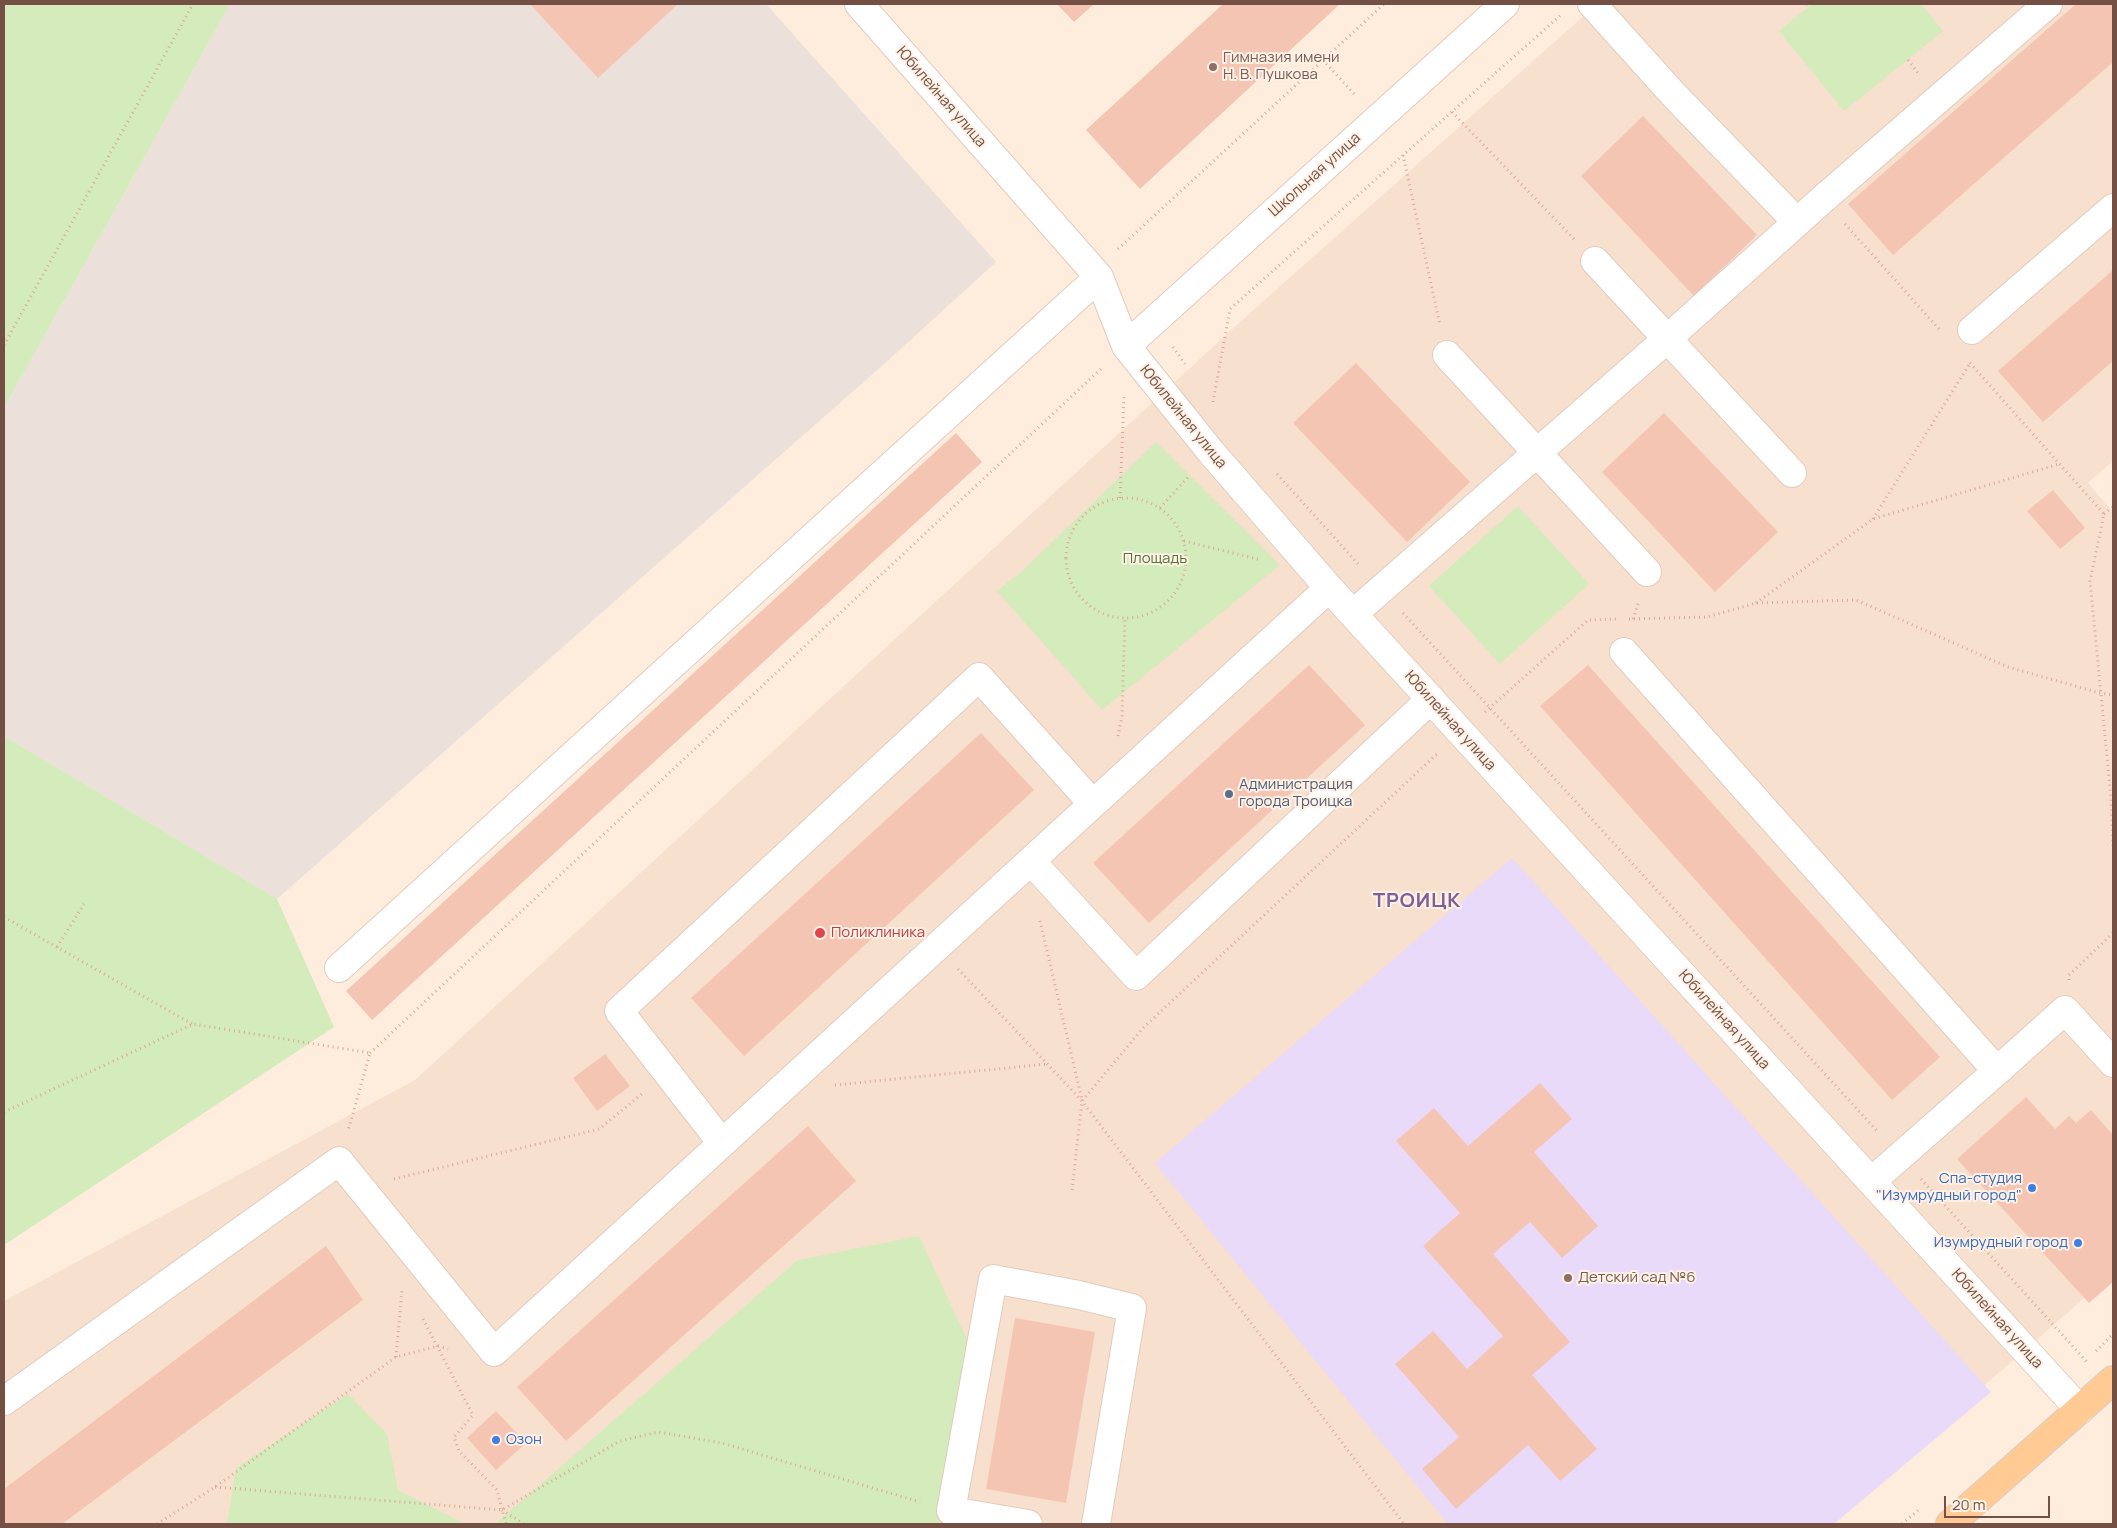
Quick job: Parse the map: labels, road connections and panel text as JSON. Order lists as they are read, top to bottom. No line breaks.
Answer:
{"streets":{"street":["Юбилейная улица","Школьная улица"]},"crossings":[["Юбилейная улица","Школьная улица"]],"districts":["ТРОИЦК"],"parks":["Площадь"],"places":["Гимназия имени Н. В. Пушкова","Администрация города Троицка","Поликлиника","Спа-студия \"Изумрудный город\"","Изумрудный город","Детский сад №6","Озон"],"scale_bar":"20 m"}
